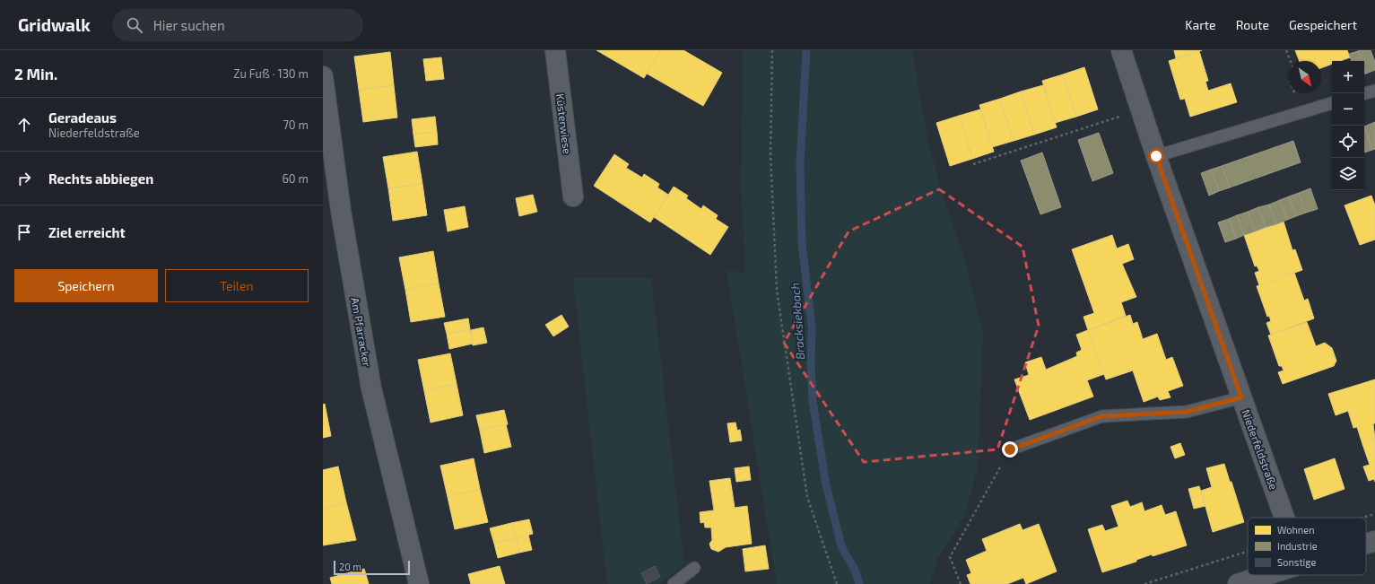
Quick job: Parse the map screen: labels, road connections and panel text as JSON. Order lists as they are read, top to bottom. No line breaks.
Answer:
{"streets":{"street":["Küsterwiese","Am Pfarracker","Niederfeldstraße"]},"water":["Bracksiekbach"],"legend":["Wohnen","Industrie","Sonstige"],"scale_bar":"20 m","north":"bottom right","page":{"header":"Gridwalk","search":"Hier suchen","nav":["Karte","Route","Gespeichert"],"heading":["2 Min.","Zu Fuß · 130 m"],"map_buttons":["+","−"],"list":[["Geradeaus","Niederfeldstraße","70 m"],["Rechts abbiegen","60 m"],"Ziel erreicht"],"buttons":["Speichern","Teilen"],"scale":"20 m"}}
